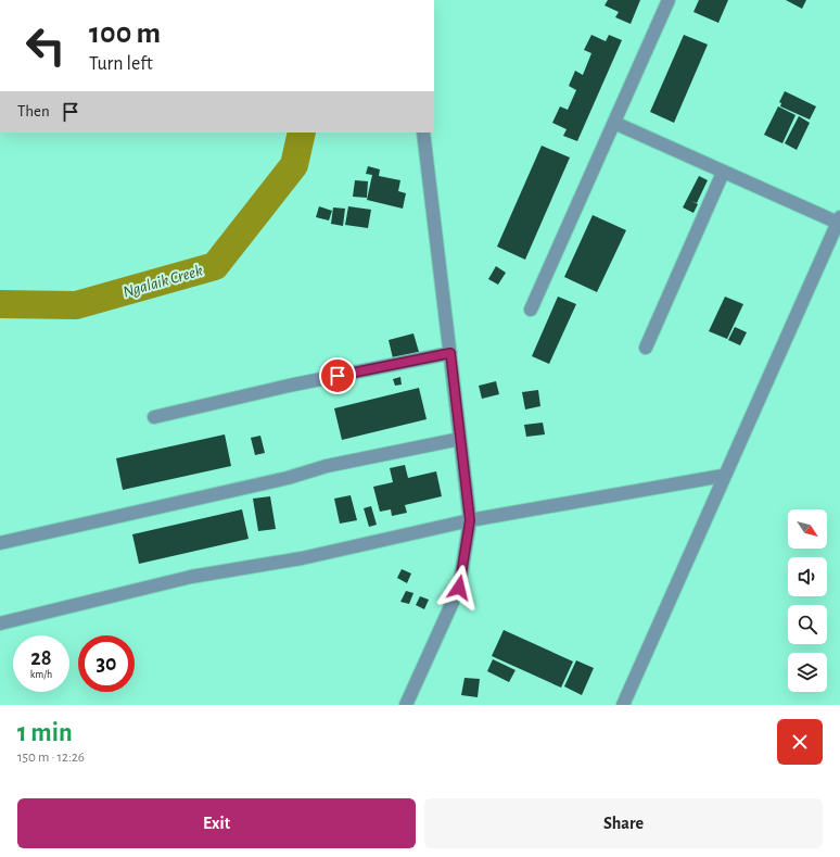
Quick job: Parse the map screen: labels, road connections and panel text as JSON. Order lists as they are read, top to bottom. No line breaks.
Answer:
{"water":["Ngalaik Creek"],"north":"bottom right","page":{"turn":["100 m","Turn left"],"then":"Then","speed":"28 km/h","limit":"30","heading":["1 min","150 m · 12:26"],"buttons":["Exit","Share"]}}
